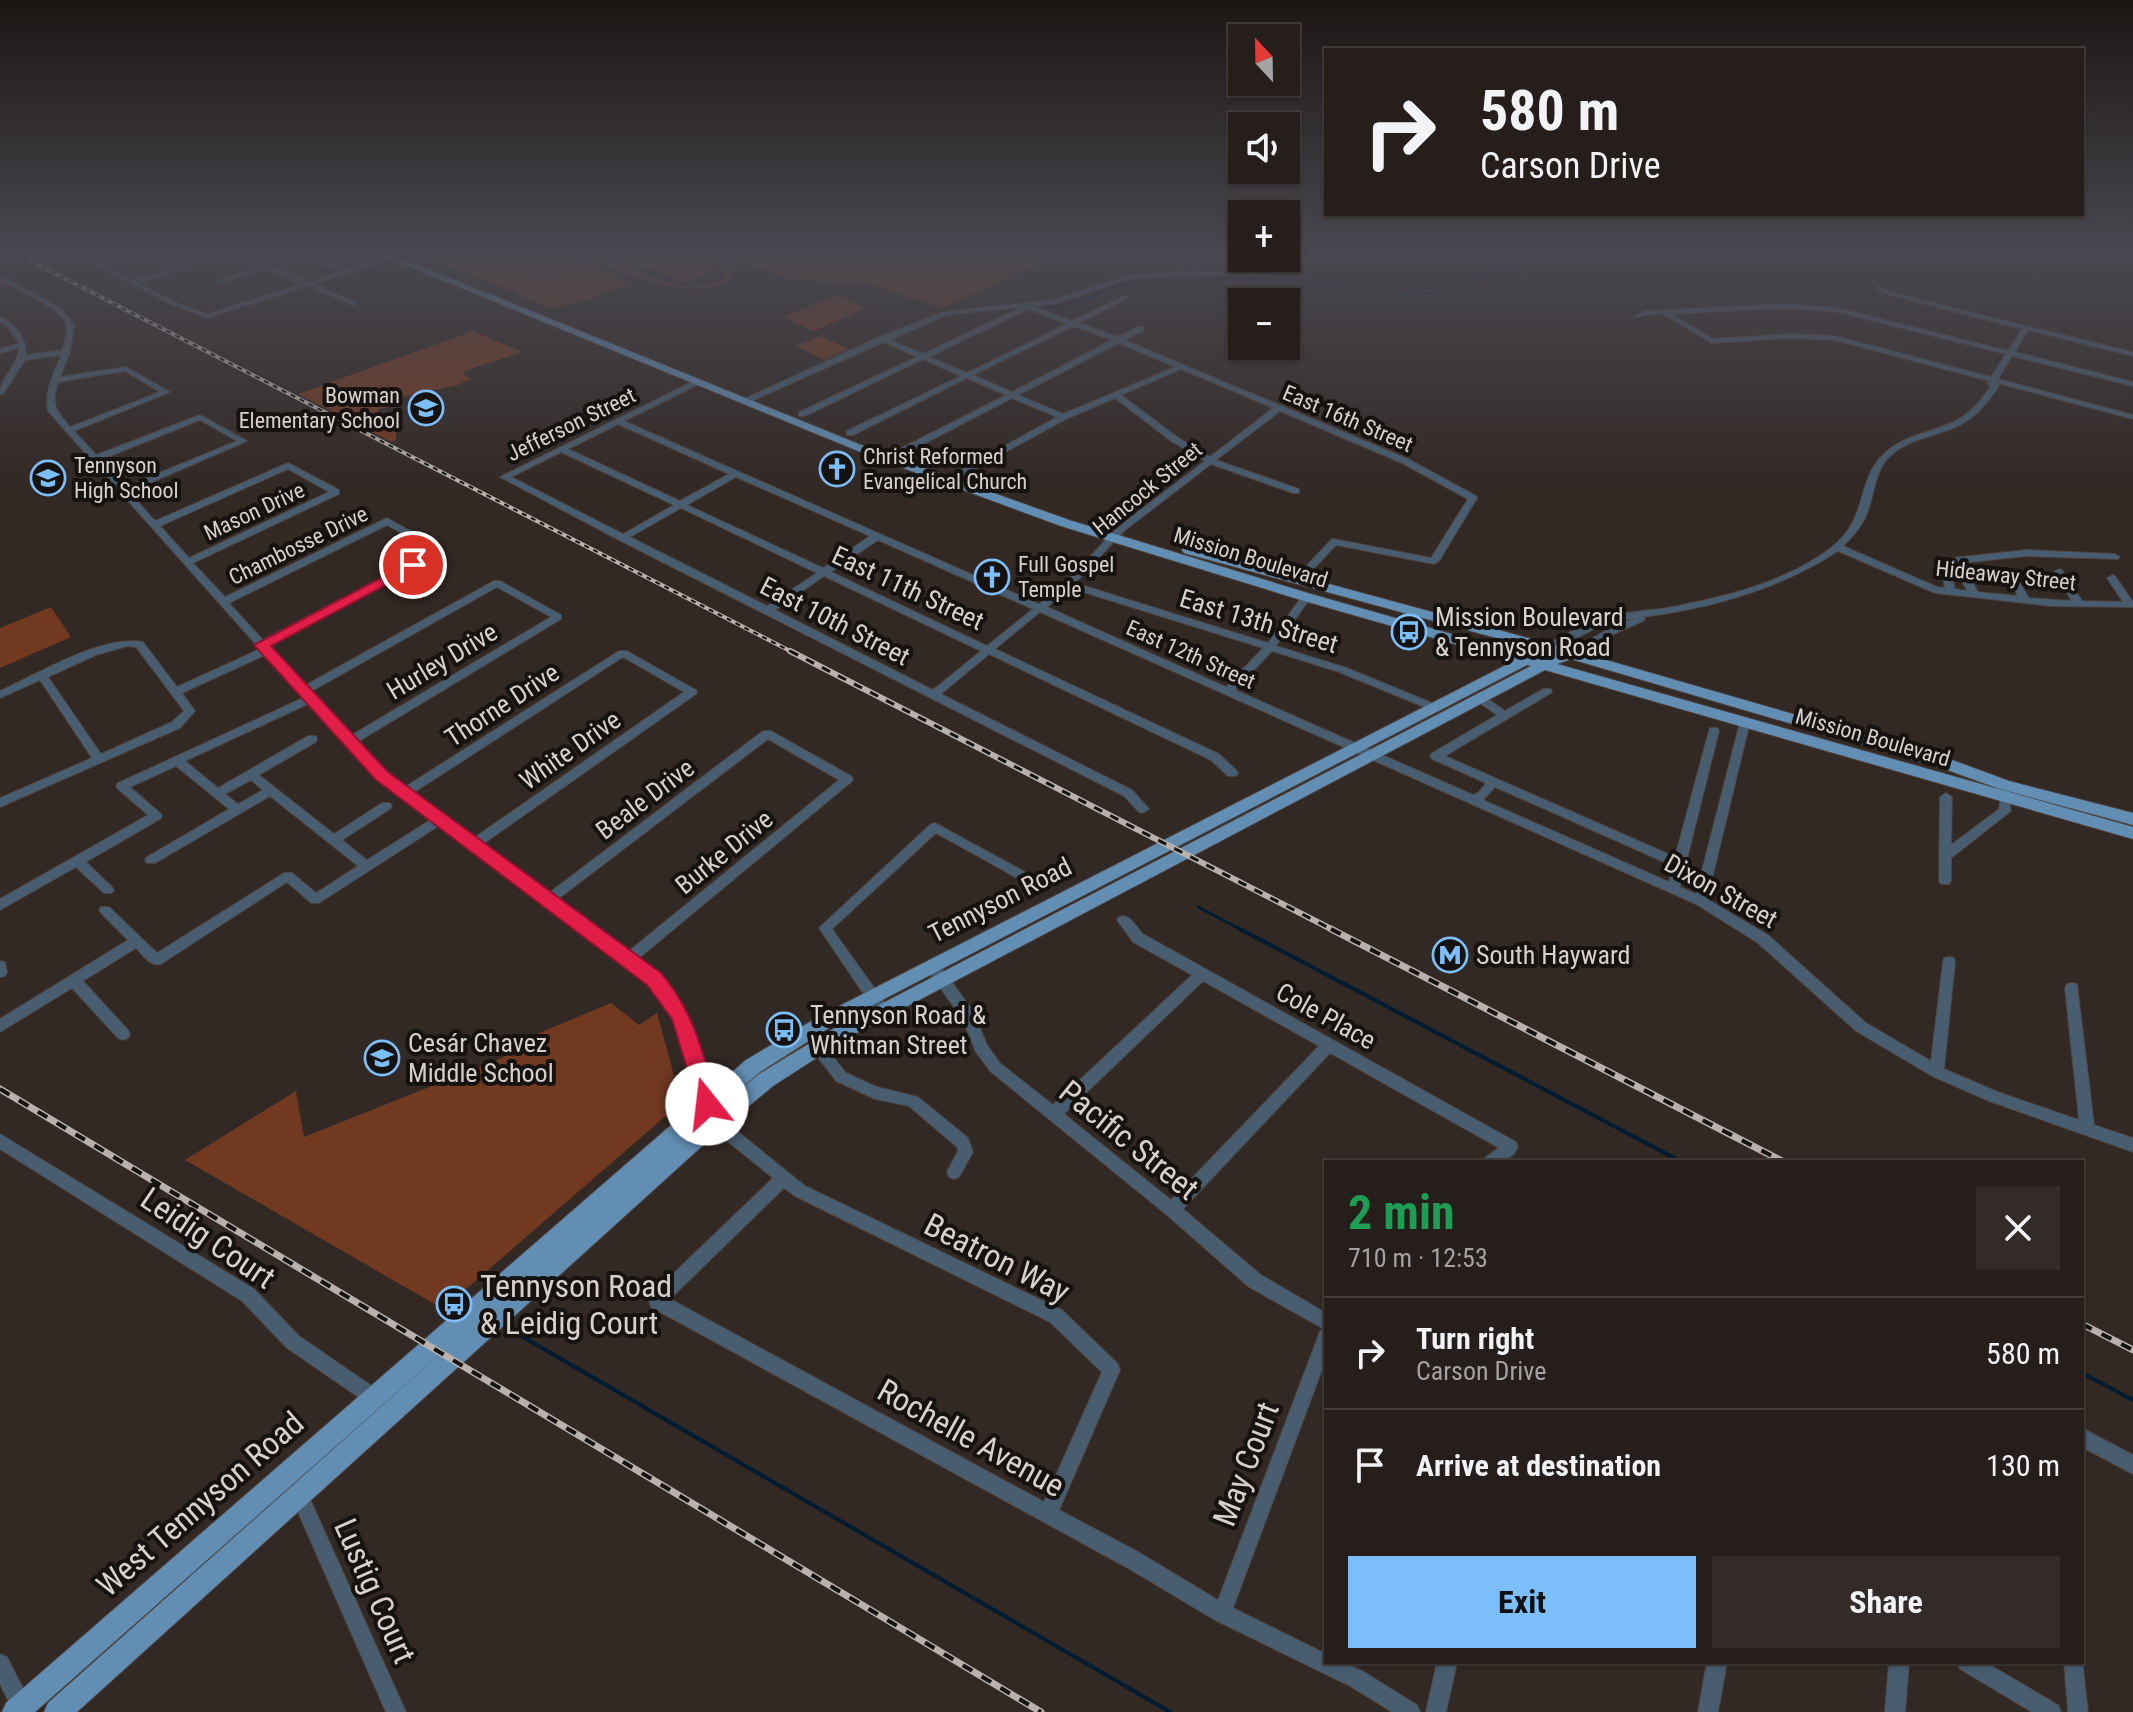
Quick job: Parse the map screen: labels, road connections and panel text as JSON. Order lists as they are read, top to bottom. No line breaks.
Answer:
{"streets":{"main road":["Mission Boulevard","Tennyson Road","West Tennyson Road"],"street":["East 16th Street","Jefferson Street","Hancock Street","Mason Drive","Chambosse Drive","Hideaway Street","East 11th Street","East 10th Street","East 13th Street","East 12th Street","Hurley Drive","Thorne Drive","White Drive","Beale Drive","Burke Drive","Dixon Street","Cole Place","Pacific Street","Leidig Court","Beatron Way","Rochelle Avenue","May Court","Lustig Court"]},"crossings":[["East 16th Street","Hancock Street"],["East 16th Street","Mission Boulevard"],["Jefferson Street","Mission Boulevard"],["Jefferson Street","East 11th Street"],["Jefferson Street","East 10th Street"],["Jefferson Street","East 12th Street"],["Hancock Street","Mission Boulevard"],["Hancock Street","East 11th Street"],["Hancock Street","East 10th Street"],["Hancock Street","East 13th Street"],["Hancock Street","East 12th Street"],["Mission Boulevard","Tennyson Road"],["Hideaway Street","Tennyson Road"],["East 13th Street","Tennyson Road"],["East 12th Street","Dixon Street"],["East 12th Street","Tennyson Road"],["Thorne Drive","White Drive"],["Beale Drive","Burke Drive"],["Dixon Street","Tennyson Road"],["Tennyson Road","Pacific Street"],["Tennyson Road","Beatron Way"],["Tennyson Road","West Tennyson Road"],["Leidig Court","West Tennyson Road"],["Beatron Way","Rochelle Avenue"],["Rochelle Avenue","May Court"],["West Tennyson Road","Lustig Court"]],"places":{"school or university":["Bowman Elementary School","Tennyson High School","Cesár Chavez Middle School"],"church":["Christ Reformed Evangelical Church","Full Gospel Temple"],"bus stop":["Mission Boulevard & Tennyson Road","Tennyson Road & Whitman Street","Tennyson Road & Leidig Court"],"metro station":["South Hayward"]},"north":"top","page":{"map_buttons":["+","−"],"turn":["580 m","Carson Drive"],"heading":["2 min","710 m · 12:53"],"list":[{"name":"Turn right","note":"Carson Drive","value":"580 m"},{"name":"Arrive at destination","value":"130 m"}],"buttons":["Exit","Share"]}}
